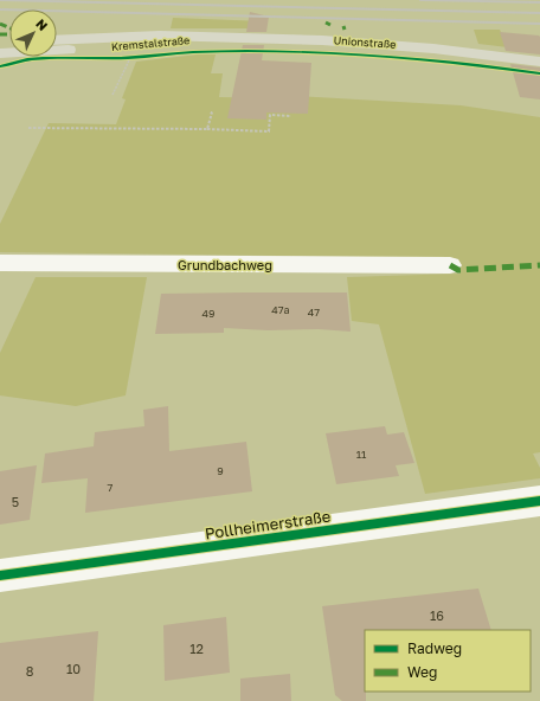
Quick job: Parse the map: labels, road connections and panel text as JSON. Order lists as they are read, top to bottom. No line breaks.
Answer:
{"streets":{"main road":["Unionstraße","Kremstalstraße"],"street":["Grundbachweg","Pollheimerstraße"]},"crossings":[["Unionstraße","Kremstalstraße"]],"house_numbers":["47a","47","49","11","9","7","5","16","12","10","8"],"legend":["Radweg","Weg"],"north":"top right"}
